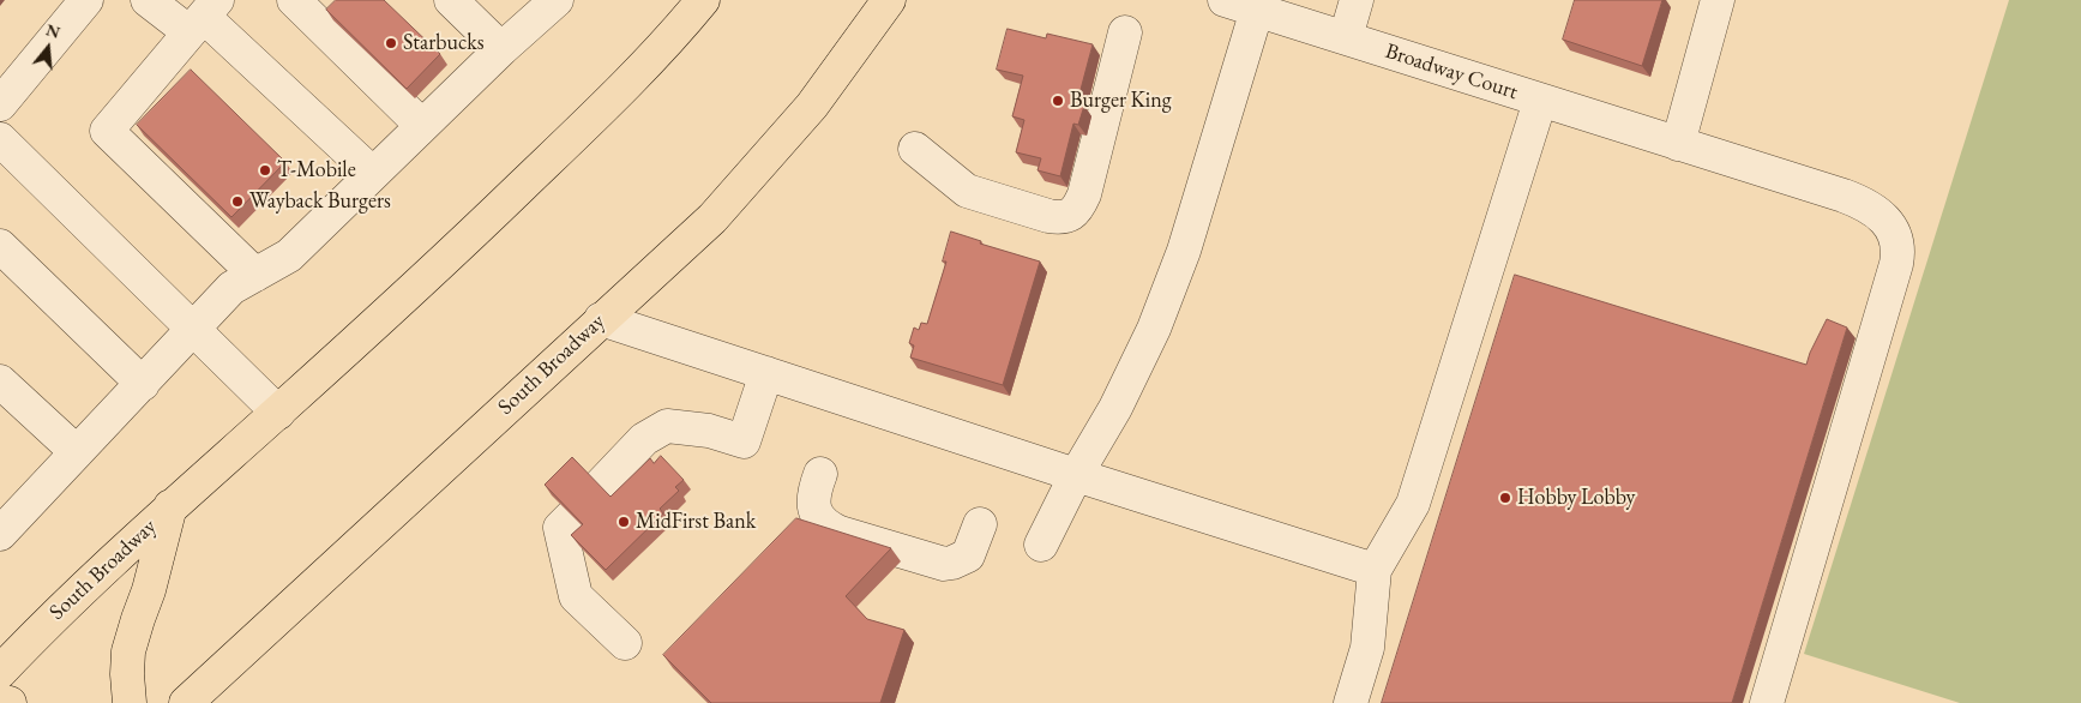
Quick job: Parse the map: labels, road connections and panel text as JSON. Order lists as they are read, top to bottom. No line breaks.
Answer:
{"streets":{"main road":["South Broadway"],"street":["Broadway Court"]},"places":["Starbucks","Burger King","T-Mobile","Wayback Burgers","Hobby Lobby","MidFirst Bank"],"north":"top"}
